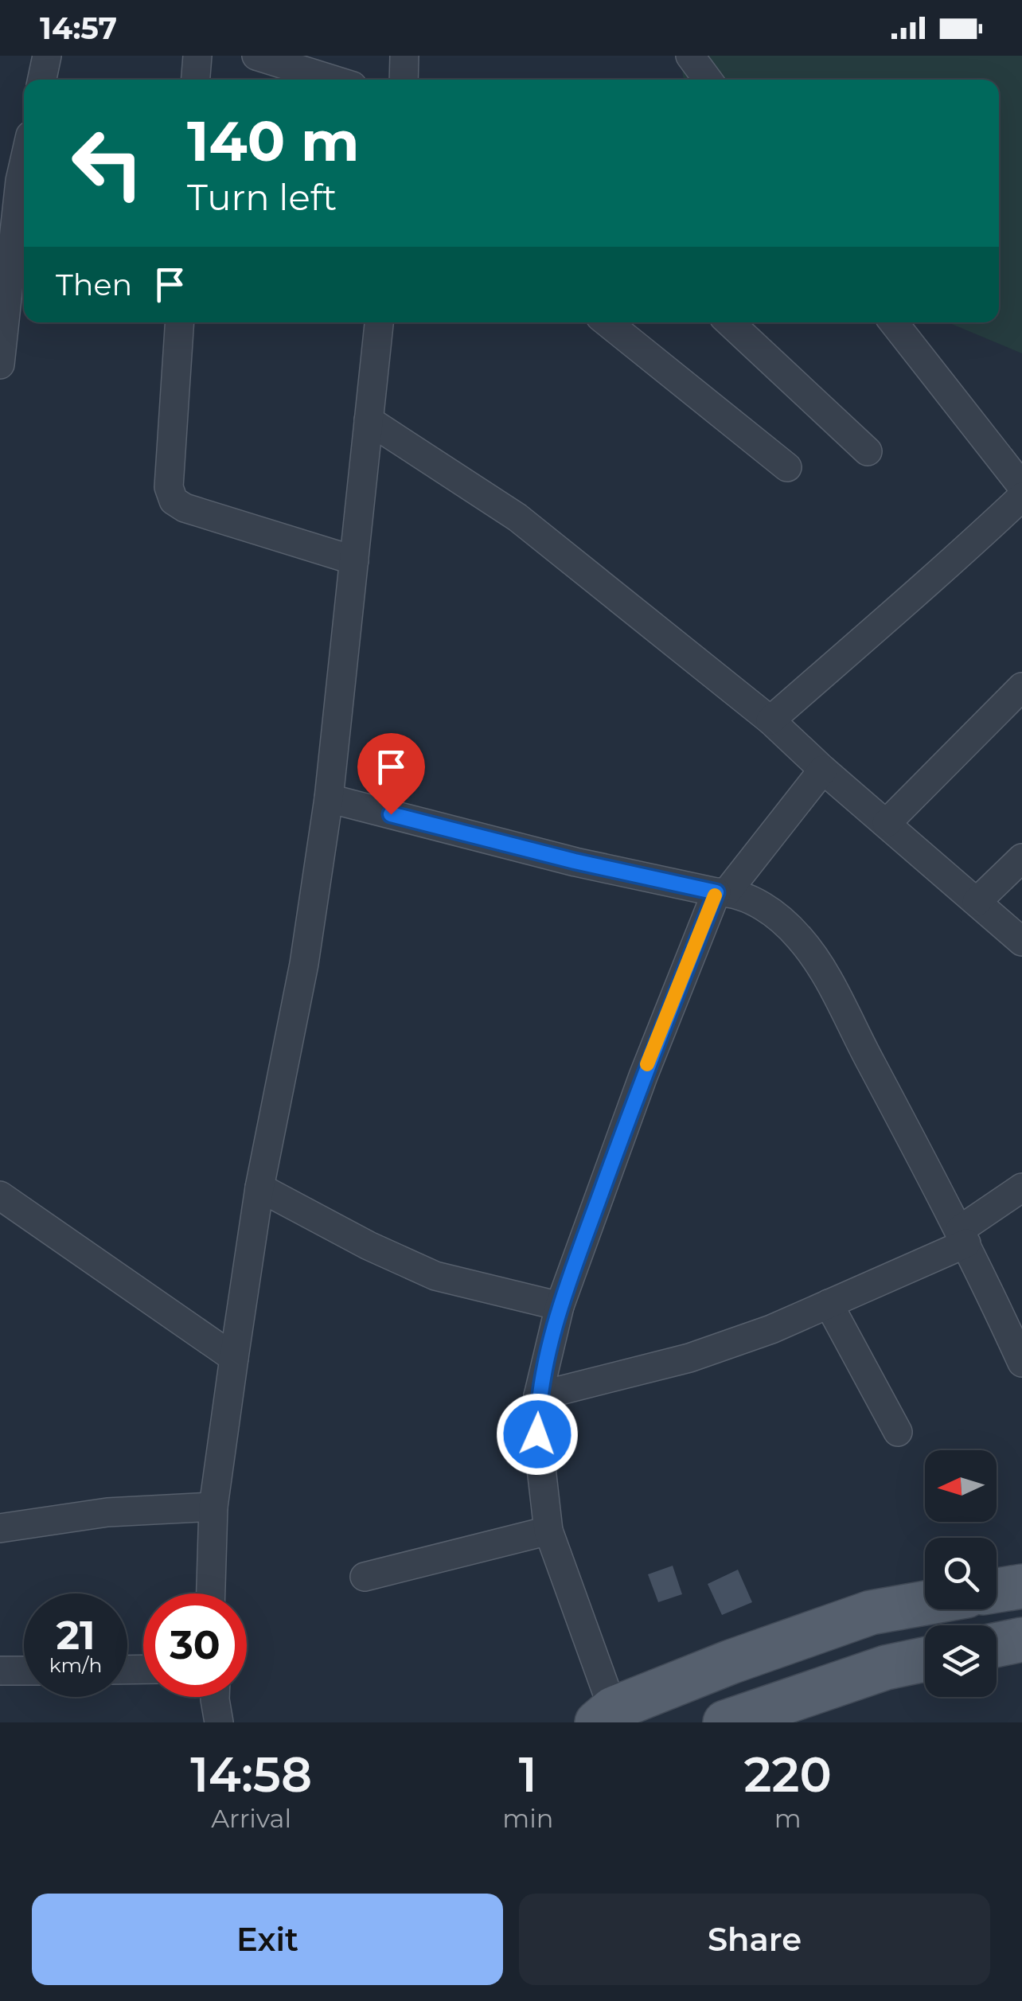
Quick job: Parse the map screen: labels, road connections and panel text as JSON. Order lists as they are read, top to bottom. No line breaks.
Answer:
{"north":"left","page":{"status":"14:57","turn":["140 m","Turn left"],"then":"Then","speed":"21 km/h","limit":"30","eta":["14:58","Arrival","1","min","220","m"],"buttons":["Exit","Share"]}}
